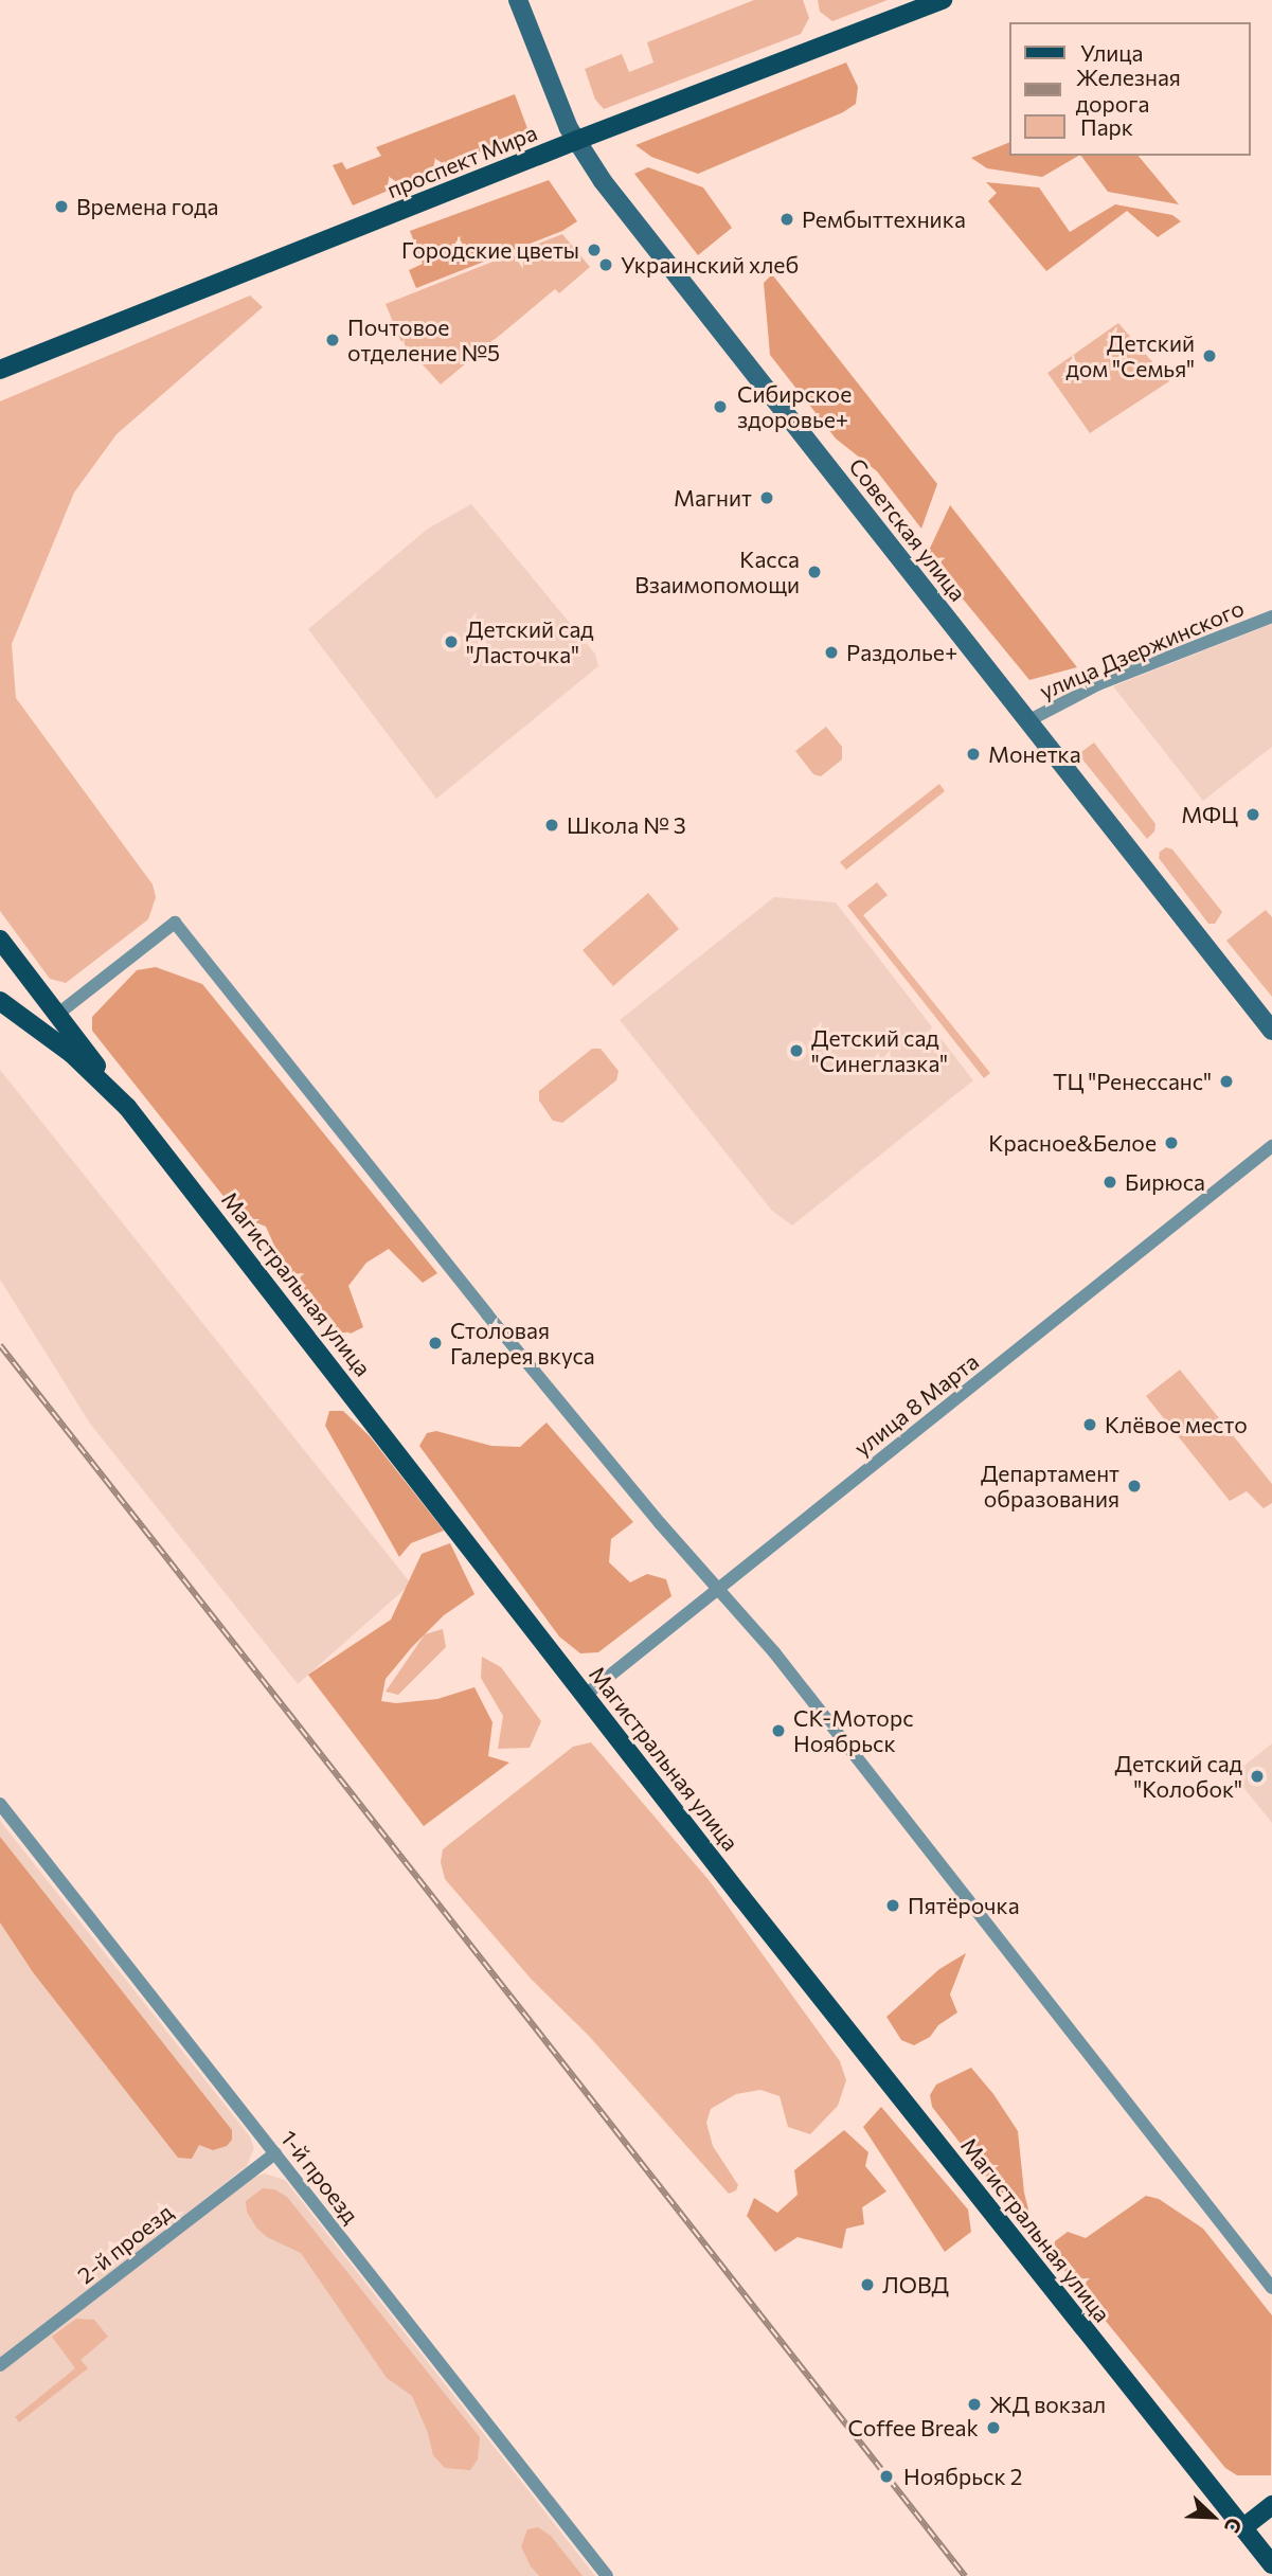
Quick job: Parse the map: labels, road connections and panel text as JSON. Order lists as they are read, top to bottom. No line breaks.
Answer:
{"streets":{"main road":["проспект Мира","Советская улица","Магистральная улица"],"street":["улица Дзержинского","улица 8 Марта","1-й проезд","2-й проезд"]},"crossings":[["проспект Мира","Советская улица"],["Советская улица","улица Дзержинского"],["Магистральная улица","улица 8 Марта"],["1-й проезд","2-й проезд"]],"places":["Времена года","Рембыттехника","Городские цветы","Украинский хлеб","Почтовое отделение №5","Детский дом \"Семья\"","Сибирское здоровье+","Магнит","Касса Взаимопомощи","Детский сад \"Ласточка\"","Раздолье+","Монетка","МФЦ","Школа № 3","Детский сад \"Синеглазка\"","ТЦ \"Ренессанс\"","Красное&Белое","Бирюса","Столовая Галерея вкуса","Клёвое место","Департамент образования","СК-Моторс Ноябрьск","Детский сад \"Колобок\"","Пятёрочка","ЛОВД","ЖД вокзал","Coffee Break","Ноябрьск 2"],"legend":["Улица","Железная дорога","Парк"],"north":"bottom right"}
